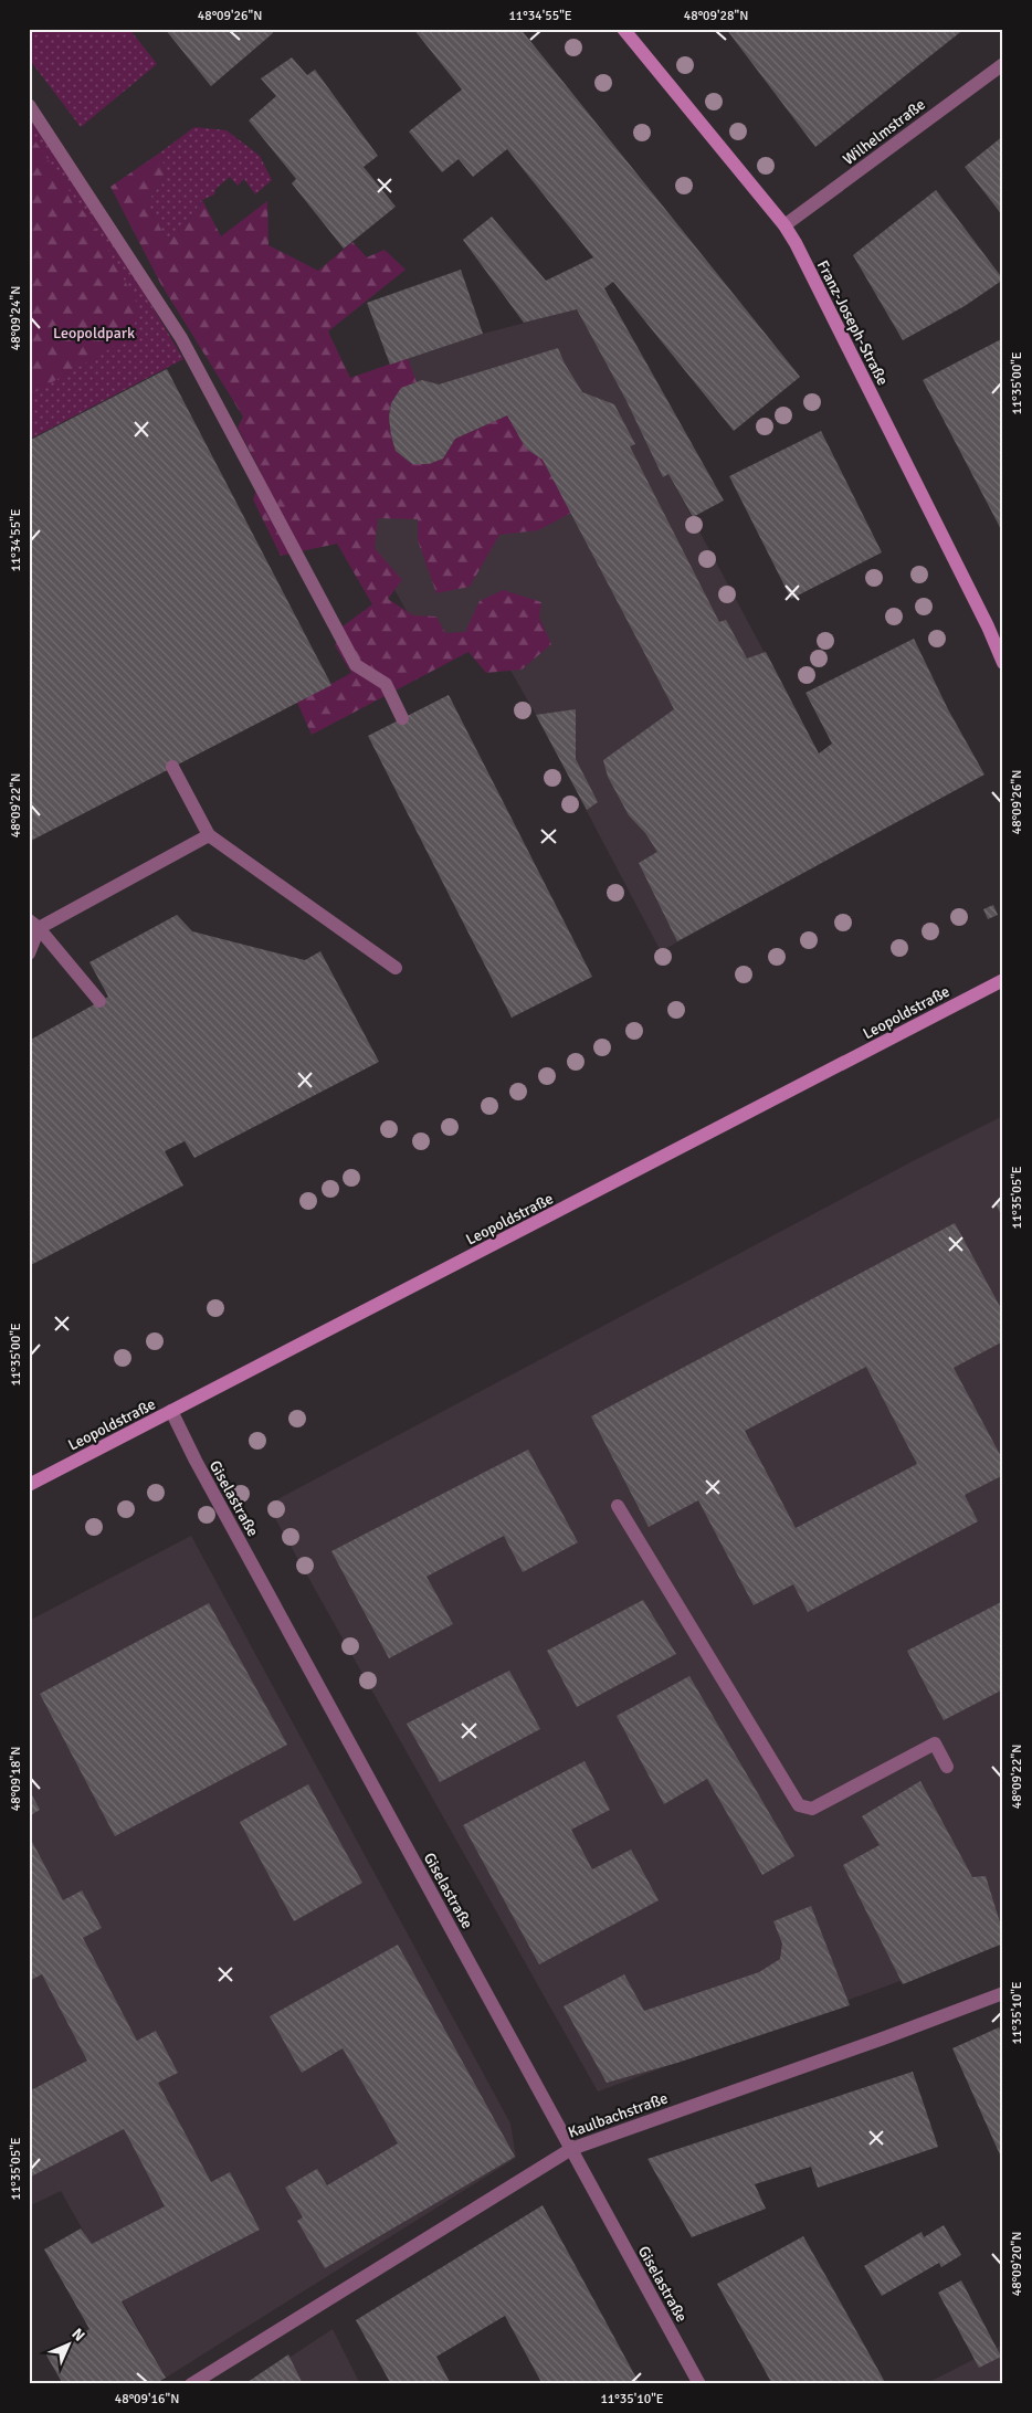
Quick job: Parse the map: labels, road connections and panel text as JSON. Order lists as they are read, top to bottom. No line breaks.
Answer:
{"streets":{"main road":["Franz-Joseph-Straße","Leopoldstraße"],"street":["Wilhelmstraße","Giselastraße","Kaulbachstraße"]},"crossings":[["Wilhelmstraße","Franz-Joseph-Straße"],["Leopoldstraße","Giselastraße"],["Giselastraße","Kaulbachstraße"]],"parks":["Leopoldpark"],"north":"top right","coordinates":["48°09'26\"N","11°34'55\"E","48°09'28\"N","48°09'24\"N","11°35'00\"E","48°09'22\"N","11°35'05\"E","48°09'18\"N","11°35'10\"E","48°09'20\"N","48°09'16\"N"]}
